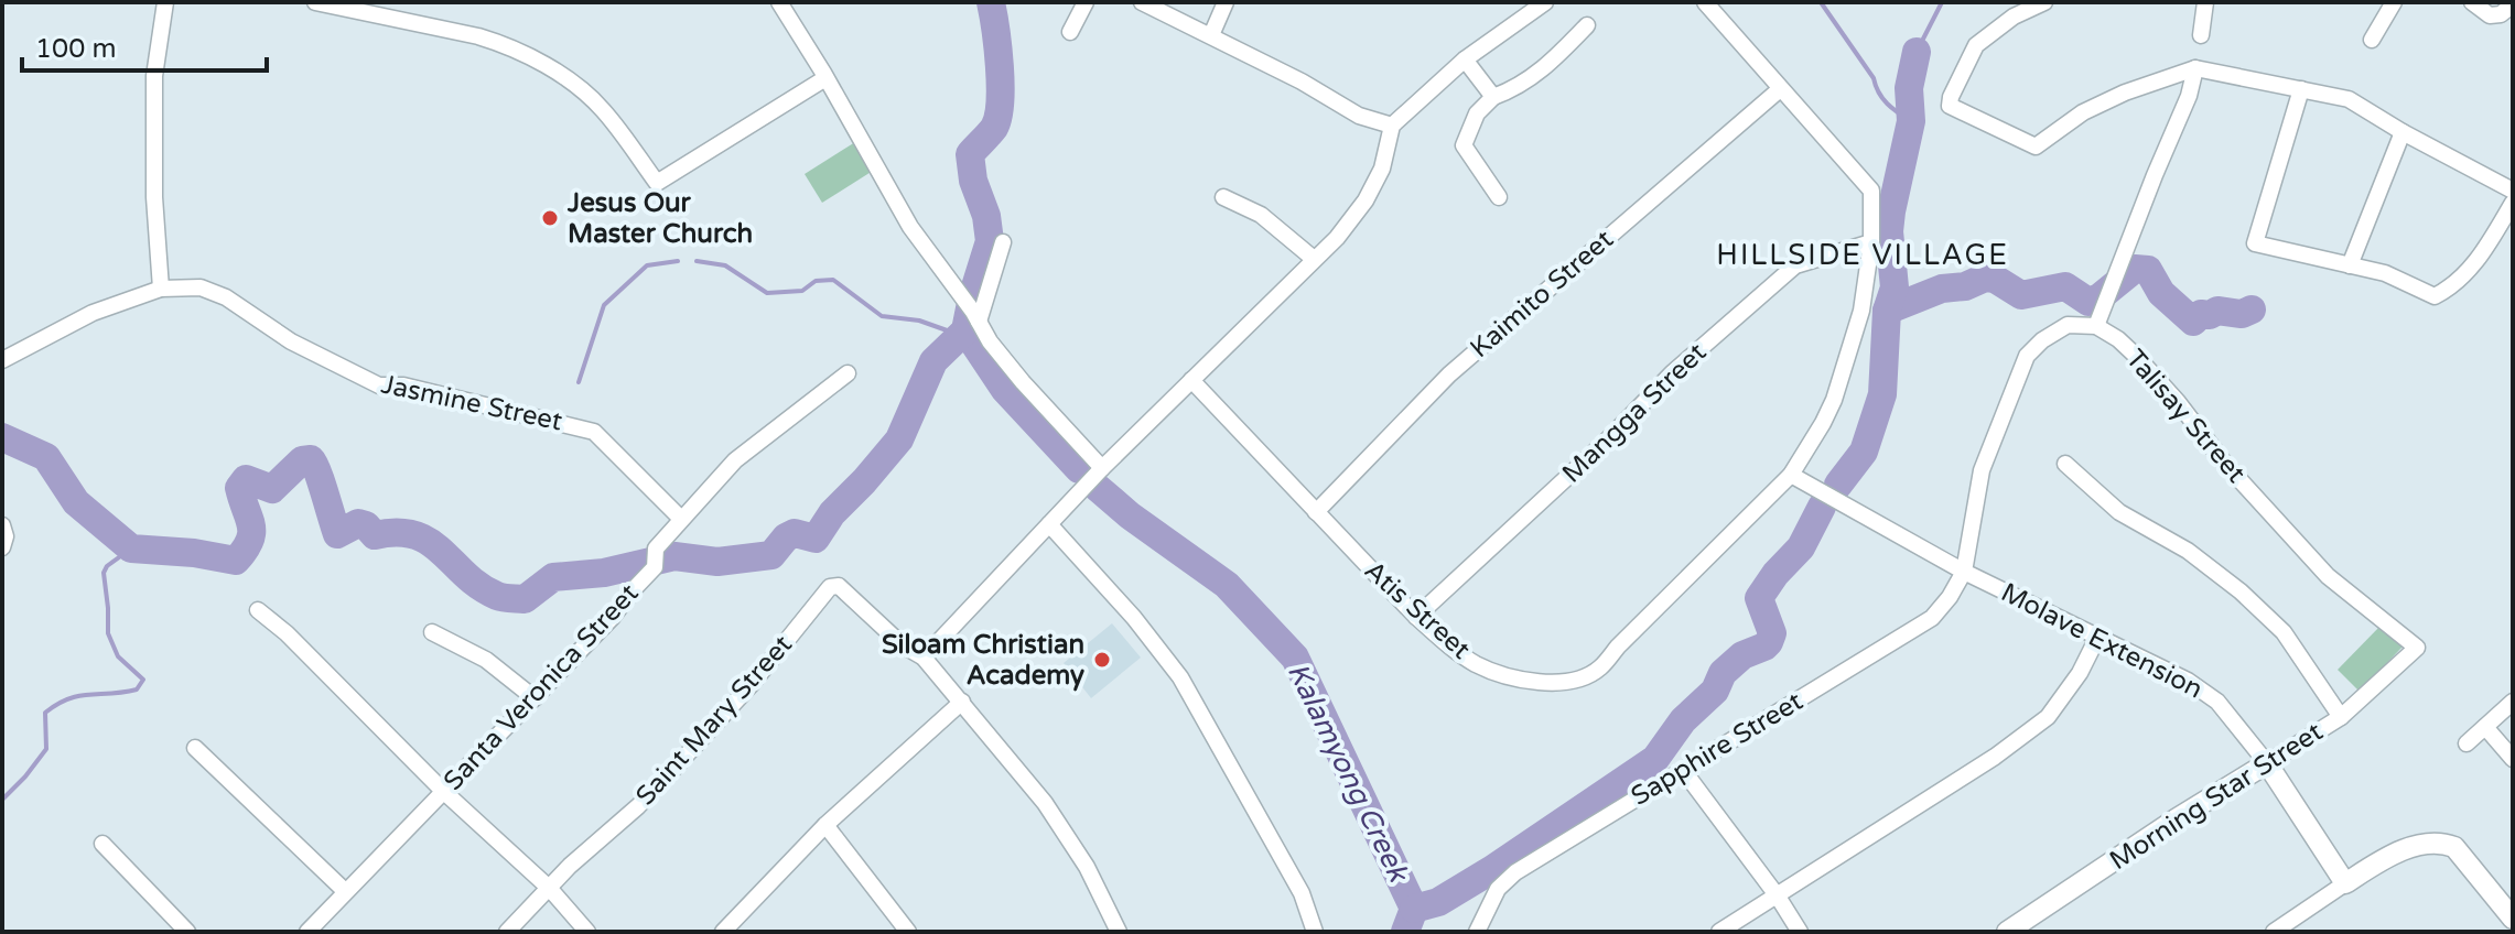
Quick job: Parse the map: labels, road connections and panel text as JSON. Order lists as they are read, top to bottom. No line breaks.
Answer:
{"streets":{"street":["Kaimito Street","Jasmine Street","Mangga Street","Talisay Street","Atis Street","Molave Extension","Santa Veronica Street","Saint Mary Street","Sapphire Street","Morning Star Street"]},"crossings":[["Kaimito Street","Atis Street"],["Jasmine Street","Santa Veronica Street"],["Mangga Street","Atis Street"],["Talisay Street","Morning Star Street"],["Atis Street","Molave Extension"],["Molave Extension","Sapphire Street"],["Molave Extension","Morning Star Street"]],"districts":["HILLSIDE VILLAGE"],"water":["Kalamyong Creek"],"places":["Jesus Our Master Church","Siloam Christian Academy"],"scale_bar":"100 m"}
